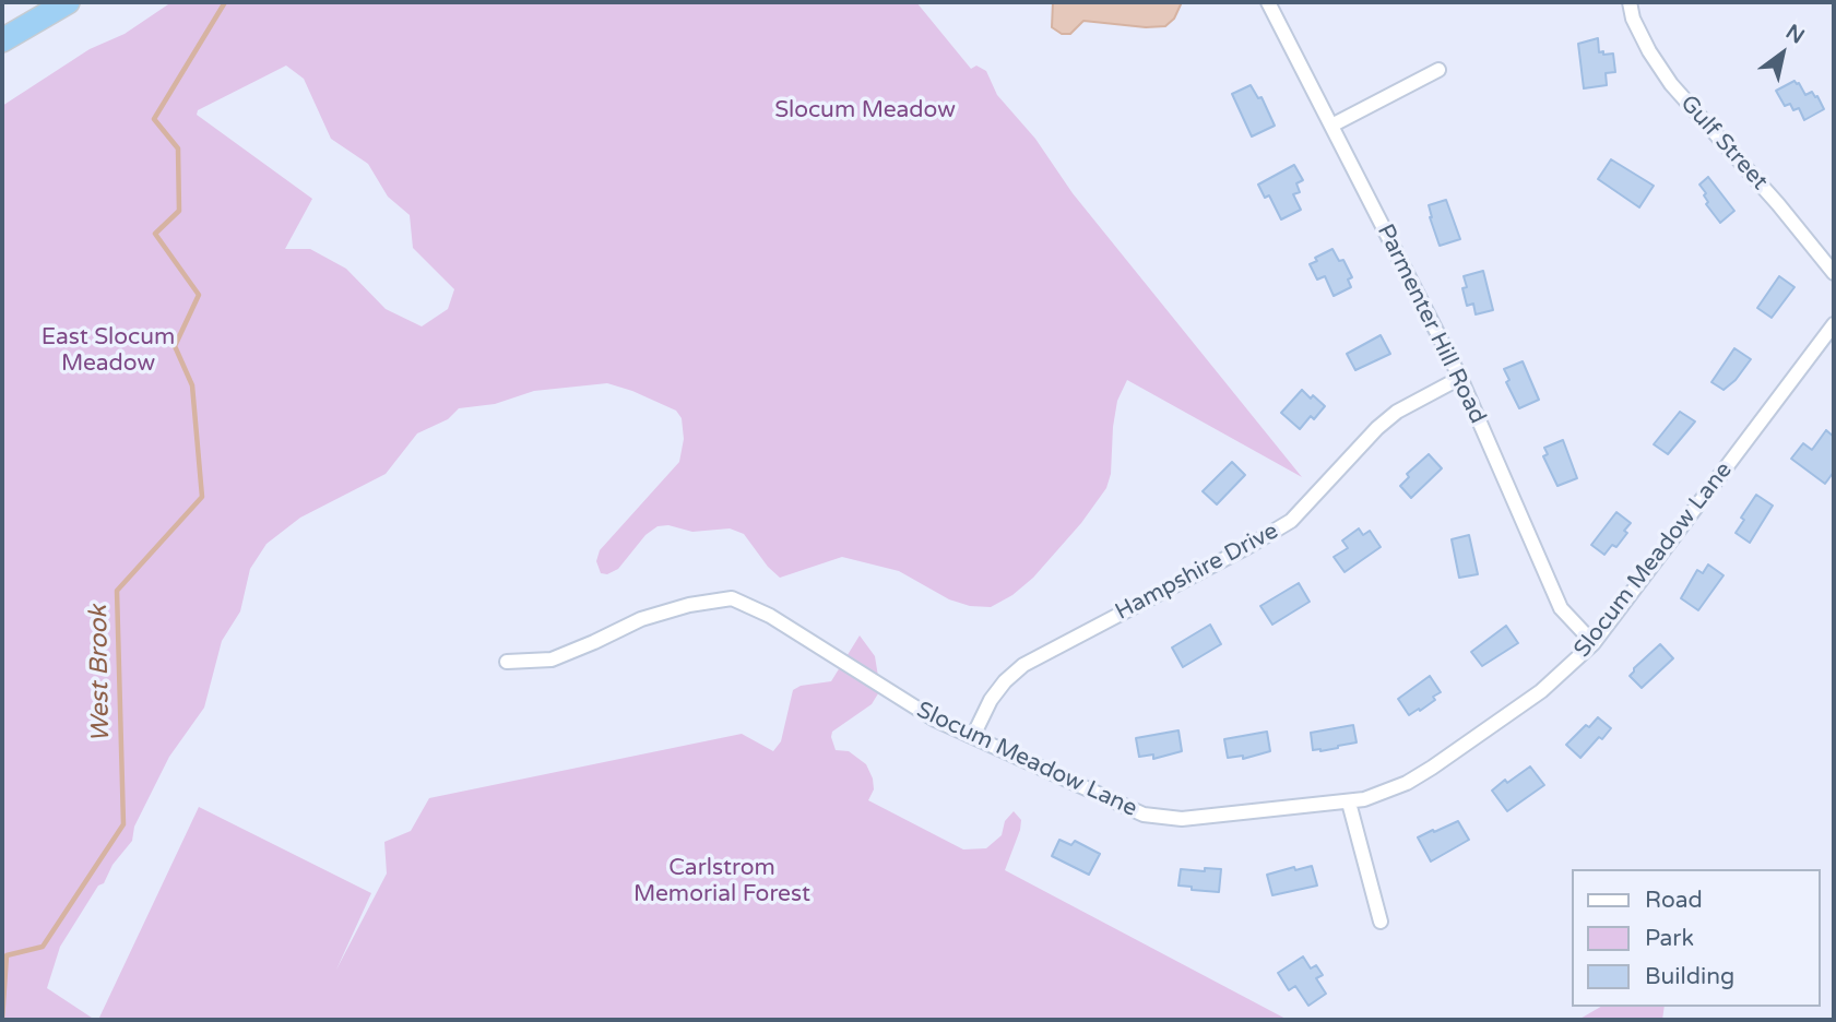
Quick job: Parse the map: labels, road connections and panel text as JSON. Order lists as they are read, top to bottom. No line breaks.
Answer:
{"streets":{"street":["Gulf Street","Parmenter Hill Road","Slocum Meadow Lane","Hampshire Drive"]},"crossings":[["Parmenter Hill Road","Slocum Meadow Lane"],["Parmenter Hill Road","Hampshire Drive"],["Slocum Meadow Lane","Hampshire Drive"]],"water":["West Brook"],"parks":["Slocum Meadow","East Slocum Meadow","Carlstrom Memorial Forest"],"legend":["Road","Park","Building"],"north":"top right"}
